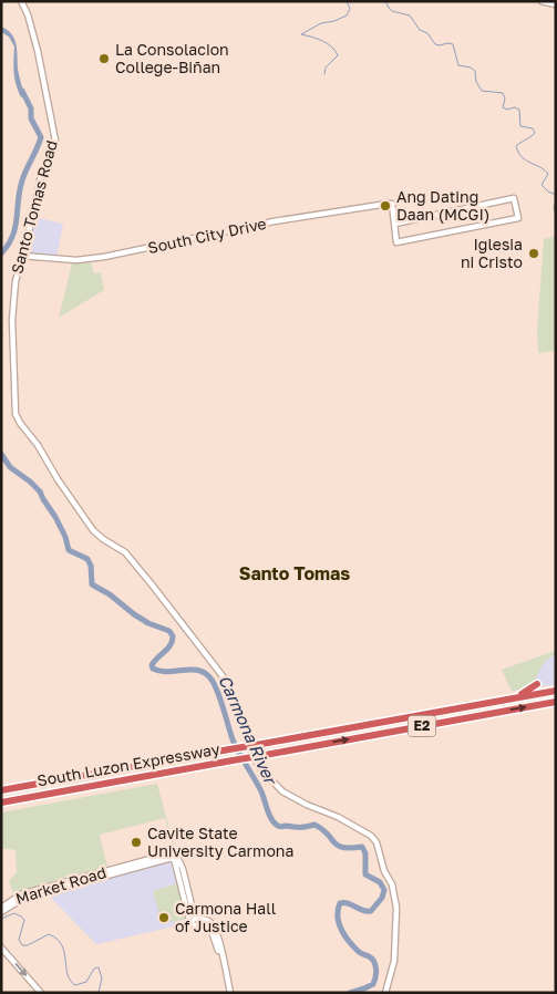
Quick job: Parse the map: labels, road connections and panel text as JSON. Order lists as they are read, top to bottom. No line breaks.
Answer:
{"streets":{"highway":["E2","South Luzon Expressway"],"street":["Santo Tomas Road","South City Drive","Market Road"]},"crossings":[["Santo Tomas Road","South City Drive"]],"districts":["Santo Tomas"],"water":["Carmona River"],"places":["La Consolacion College-Biñan","Ang Dating Daan (MCGI)","Iglesia ni Cristo","Cavite State University Carmona","Carmona Hall of Justice"]}
